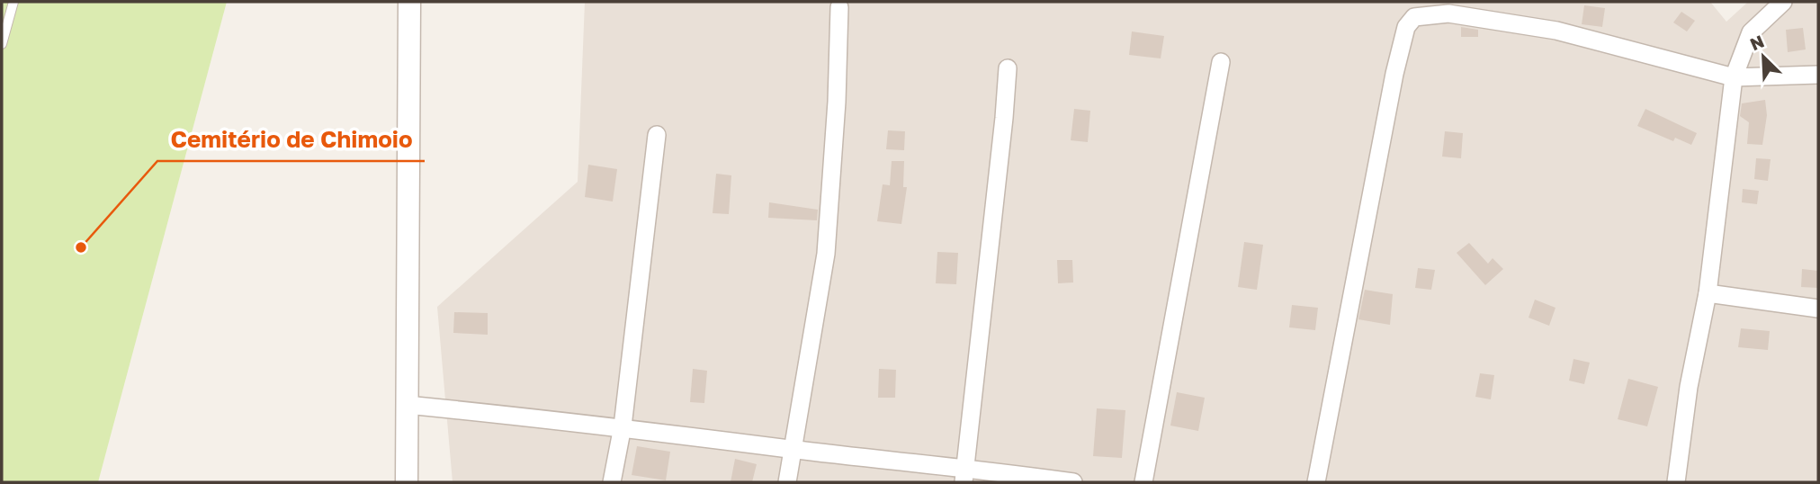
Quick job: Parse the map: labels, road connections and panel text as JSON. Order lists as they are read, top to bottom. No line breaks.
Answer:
{"places":["Cemitério de Chimoio"],"north":"top left"}
